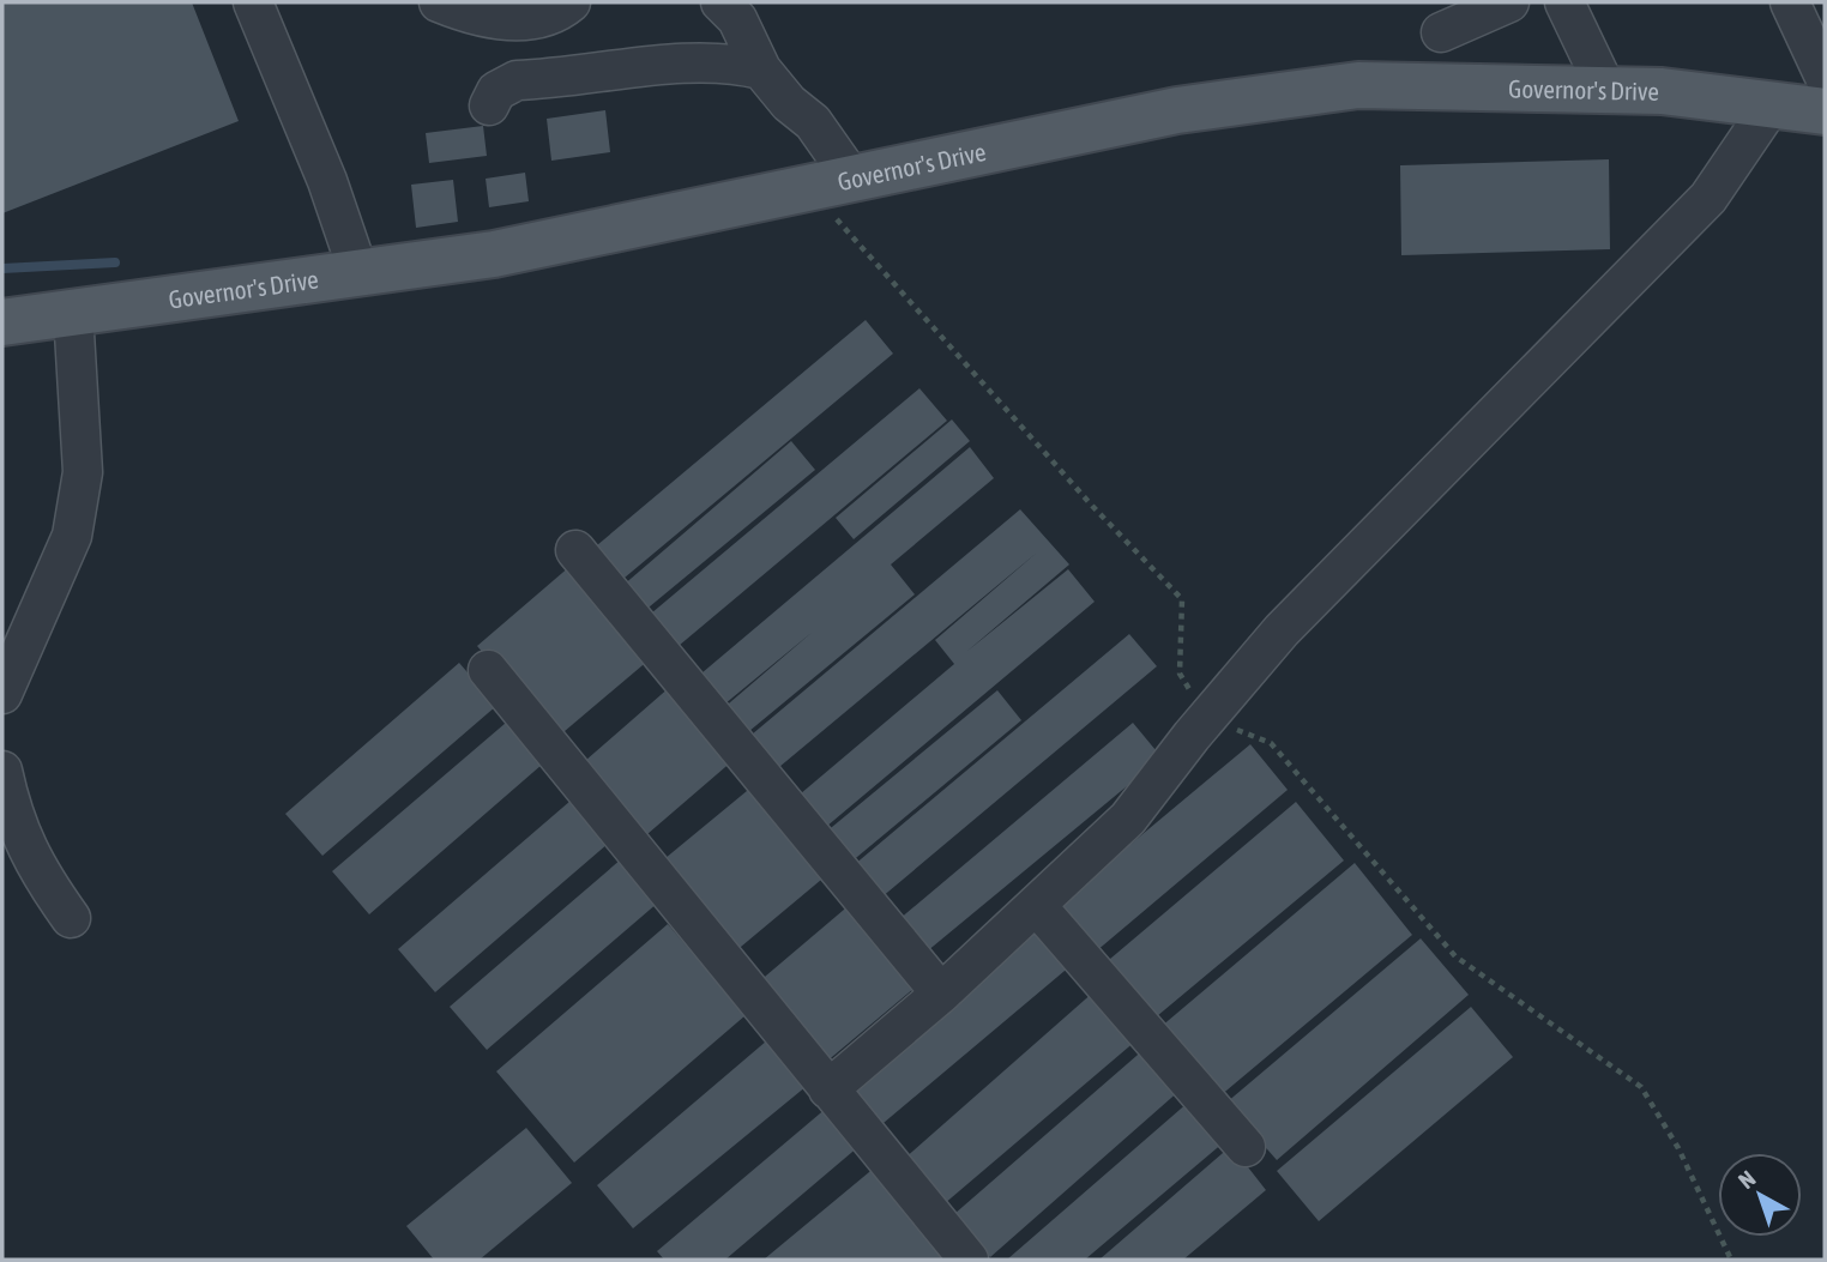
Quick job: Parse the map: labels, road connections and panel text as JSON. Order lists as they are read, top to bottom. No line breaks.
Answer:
{"streets":{"main road":["Governor's Drive"]},"north":"top left"}
